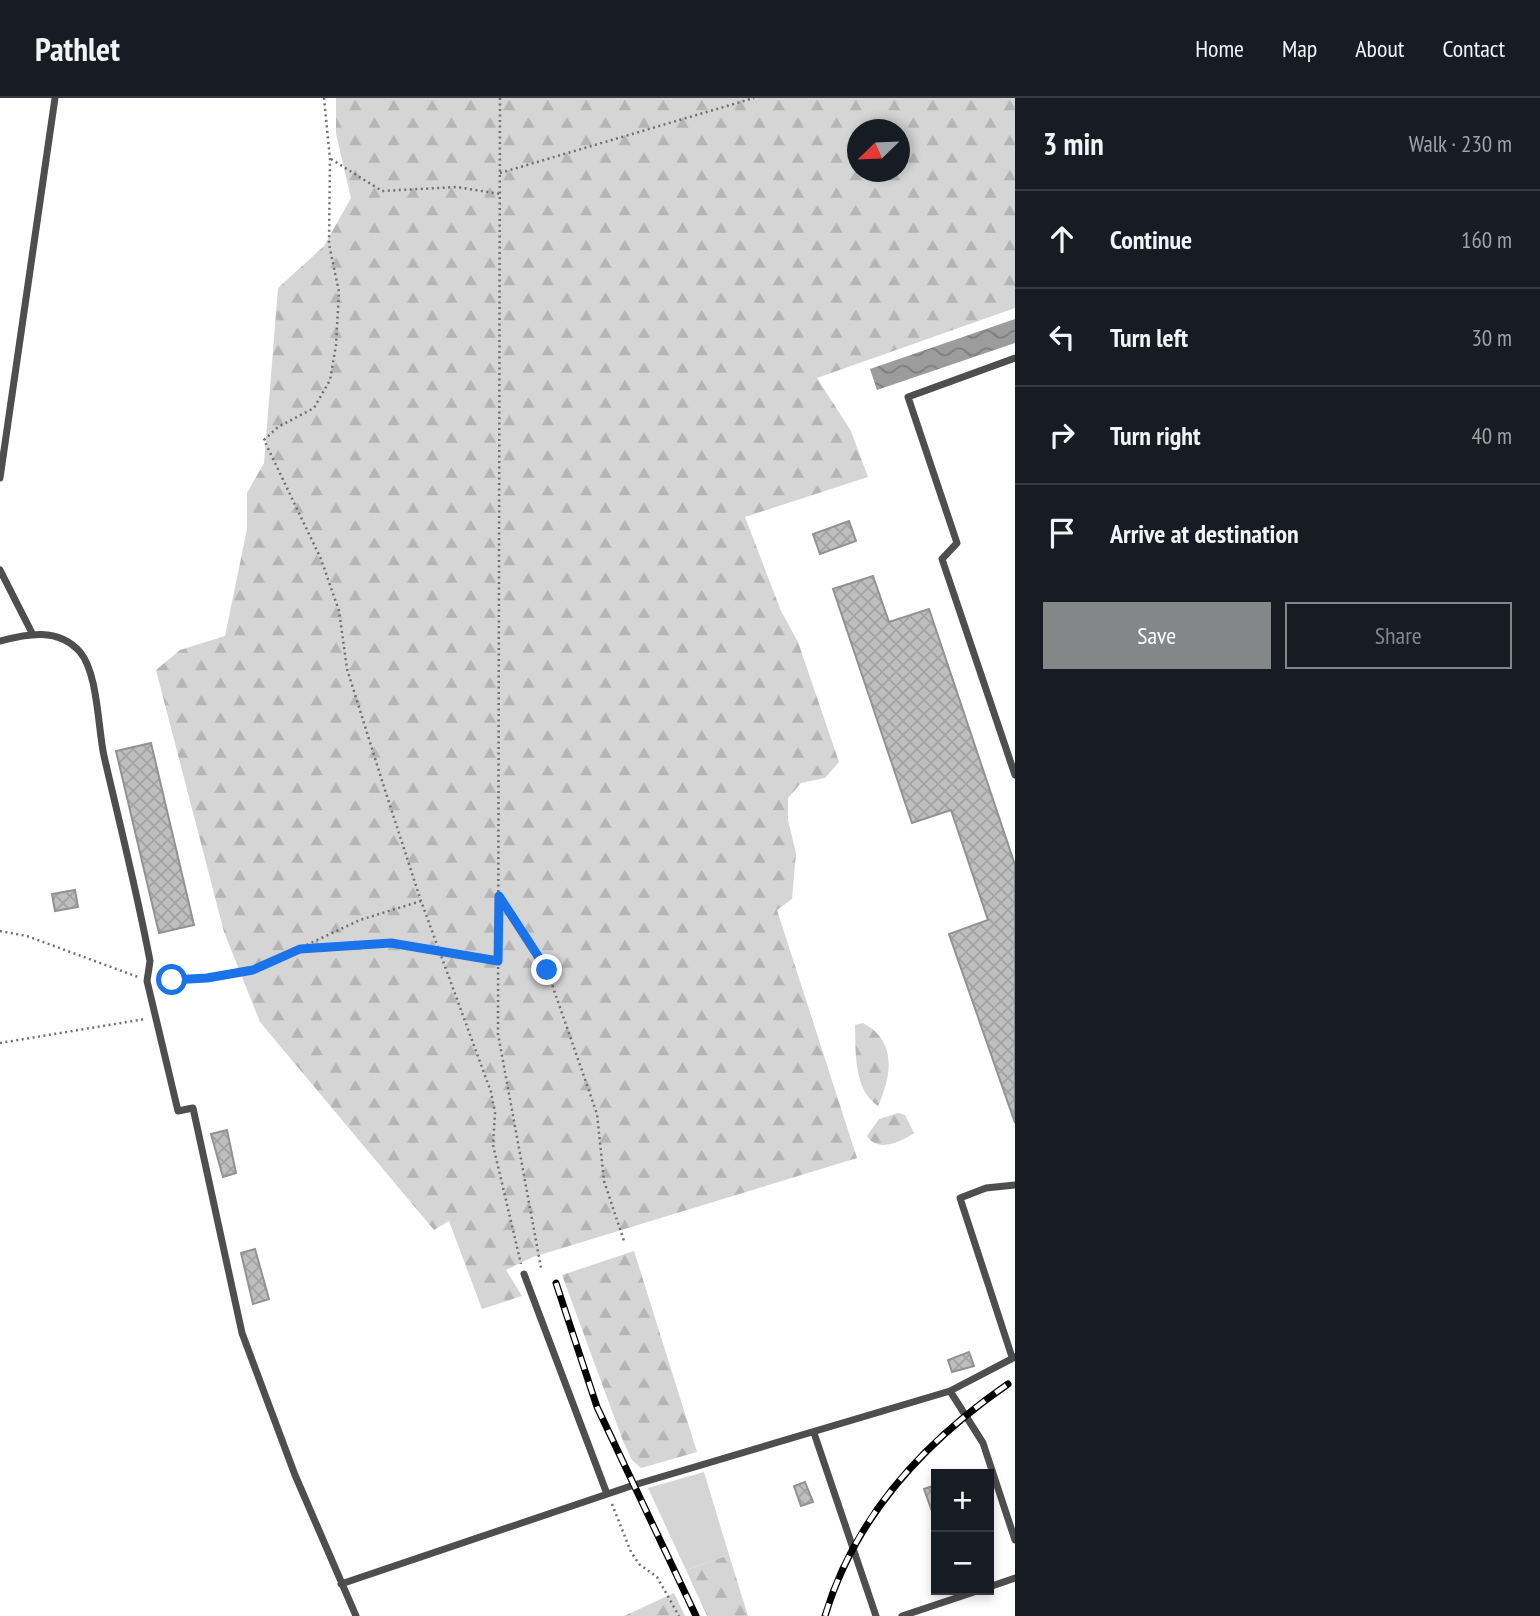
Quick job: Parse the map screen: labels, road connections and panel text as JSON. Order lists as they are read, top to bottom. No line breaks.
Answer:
{"north":"bottom left","page":{"header":"Pathlet","nav":["Home","Map","About","Contact"],"heading":["3 min","Walk · 230 m"],"list":[["Continue","160 m"],["Turn left","30 m"],["Turn right","40 m"],"Arrive at destination"],"buttons":["Save","Share"],"map_buttons":["+","−"]}}
